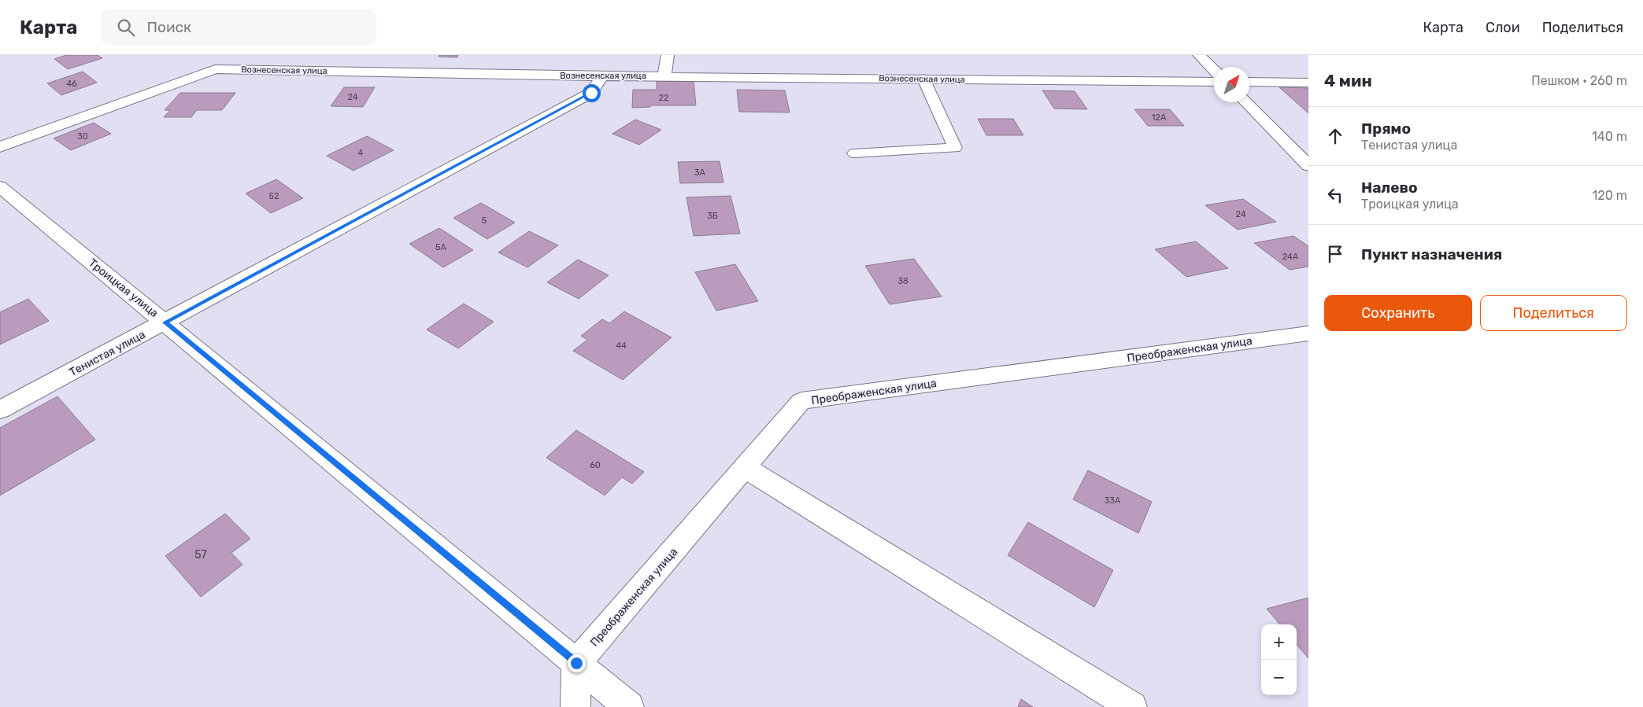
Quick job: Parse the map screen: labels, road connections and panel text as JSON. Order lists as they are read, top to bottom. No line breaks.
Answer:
{"streets":{"street":["Вознесенская улица","Троицкая улица","Преображенская улица","Тенистая улица"]},"crossings":[["Вознесенская улица","Тенистая улица"],["Троицкая улица","Преображенская улица"],["Троицкая улица","Тенистая улица"]],"house_numbers":["46","24","22","12А","30","4","3А","52","24","3Б","5","5А","24А","38","44","60","33А","57"],"north":"top right","page":{"header":"Карта","search":"Поиск","nav":["Карта","Слои","Поделиться"],"heading":["4 мин","Пешком · 260 m"],"list":[["Прямо","Тенистая улица","140 m"],["Налево","Троицкая улица","120 m"],"Пункт назначения"],"buttons":["Сохранить","Поделиться"],"map_buttons":["+","−"]}}
